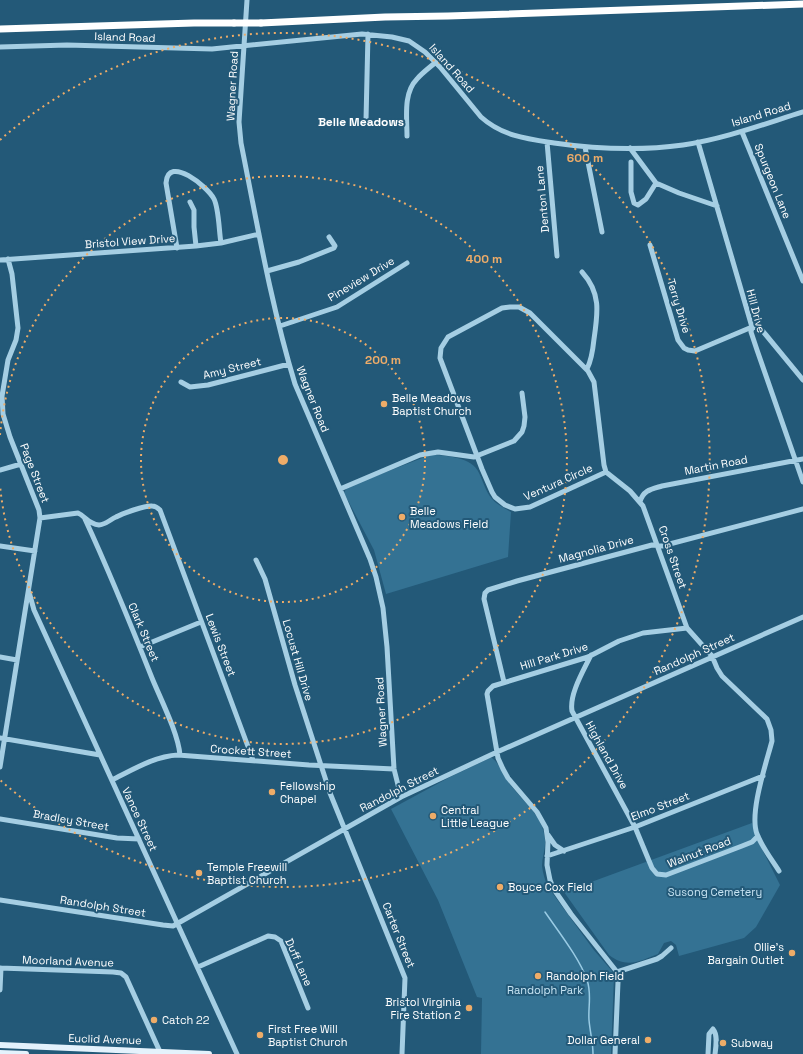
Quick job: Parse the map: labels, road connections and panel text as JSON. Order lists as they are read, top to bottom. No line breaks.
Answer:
{"streets":{"main road":["Euclid Avenue"],"street":["Island Road","Wagner Road","Spurgeon Lane","Denton Lane","Bristol View Drive","Pineview Drive","Terry Drive","Hill Drive","Amy Street","Martin Road","Page Street","Ventura Circle","Magnolia Drive","Cross Street","Clark Street","Lewis Street","Randolph Street","Hill Park Drive","Locust Hill Drive","Crockett Street","Highland Drive","Elmo Street","Vance Street","Bradley Street","Walnut Road","Carter Street","Moorland Avenue","Duff Lane"]},"crossings":[["Island Road","Wagner Road"],["Island Road","Spurgeon Lane"],["Island Road","Denton Lane"],["Island Road","Hill Drive"],["Wagner Road","Bristol View Drive"],["Wagner Road","Pineview Drive"],["Wagner Road","Amy Street"],["Wagner Road","Randolph Street"],["Wagner Road","Crockett Street"],["Bristol View Drive","Page Street"],["Terry Drive","Hill Drive"],["Hill Drive","Martin Road"],["Martin Road","Cross Street"],["Page Street","Lewis Street"],["Page Street","Vance Street"],["Ventura Circle","Cross Street"],["Magnolia Drive","Cross Street"],["Magnolia Drive","Hill Park Drive"],["Cross Street","Randolph Street"],["Cross Street","Hill Park Drive"],["Cross Street","Elmo Street"],["Cross Street","Walnut Road"],["Clark Street","Lewis Street"],["Clark Street","Crockett Street"],["Lewis Street","Crockett Street"],["Randolph Street","Hill Park Drive"],["Randolph Street","Locust Hill Drive"],["Randolph Street","Highland Drive"],["Randolph Street","Vance Street"],["Randolph Street","Carter Street"],["Hill Park Drive","Highland Drive"],["Locust Hill Drive","Crockett Street"],["Locust Hill Drive","Carter Street"],["Crockett Street","Vance Street"],["Highland Drive","Elmo Street"],["Highland Drive","Walnut Road"],["Vance Street","Bradley Street"],["Vance Street","Duff Lane"],["Moorland Avenue","Euclid Avenue"]],"districts":["Belle Meadows"],"parks":["Susong Cemetery","Randolph Park"],"places":["Belle Meadows Baptist Church","Belle Meadows Field","Fellowship Chapel","Central Little League","Temple Freewill Baptist Church","Boyce Cox Field","Ollie's Bargain Outlet","Randolph Field","Bristol Virginia Fire Station 2","Catch 22","First Free Will Baptist Church","Dollar General","Subway"],"rings":["600 m","400 m","200 m"]}
